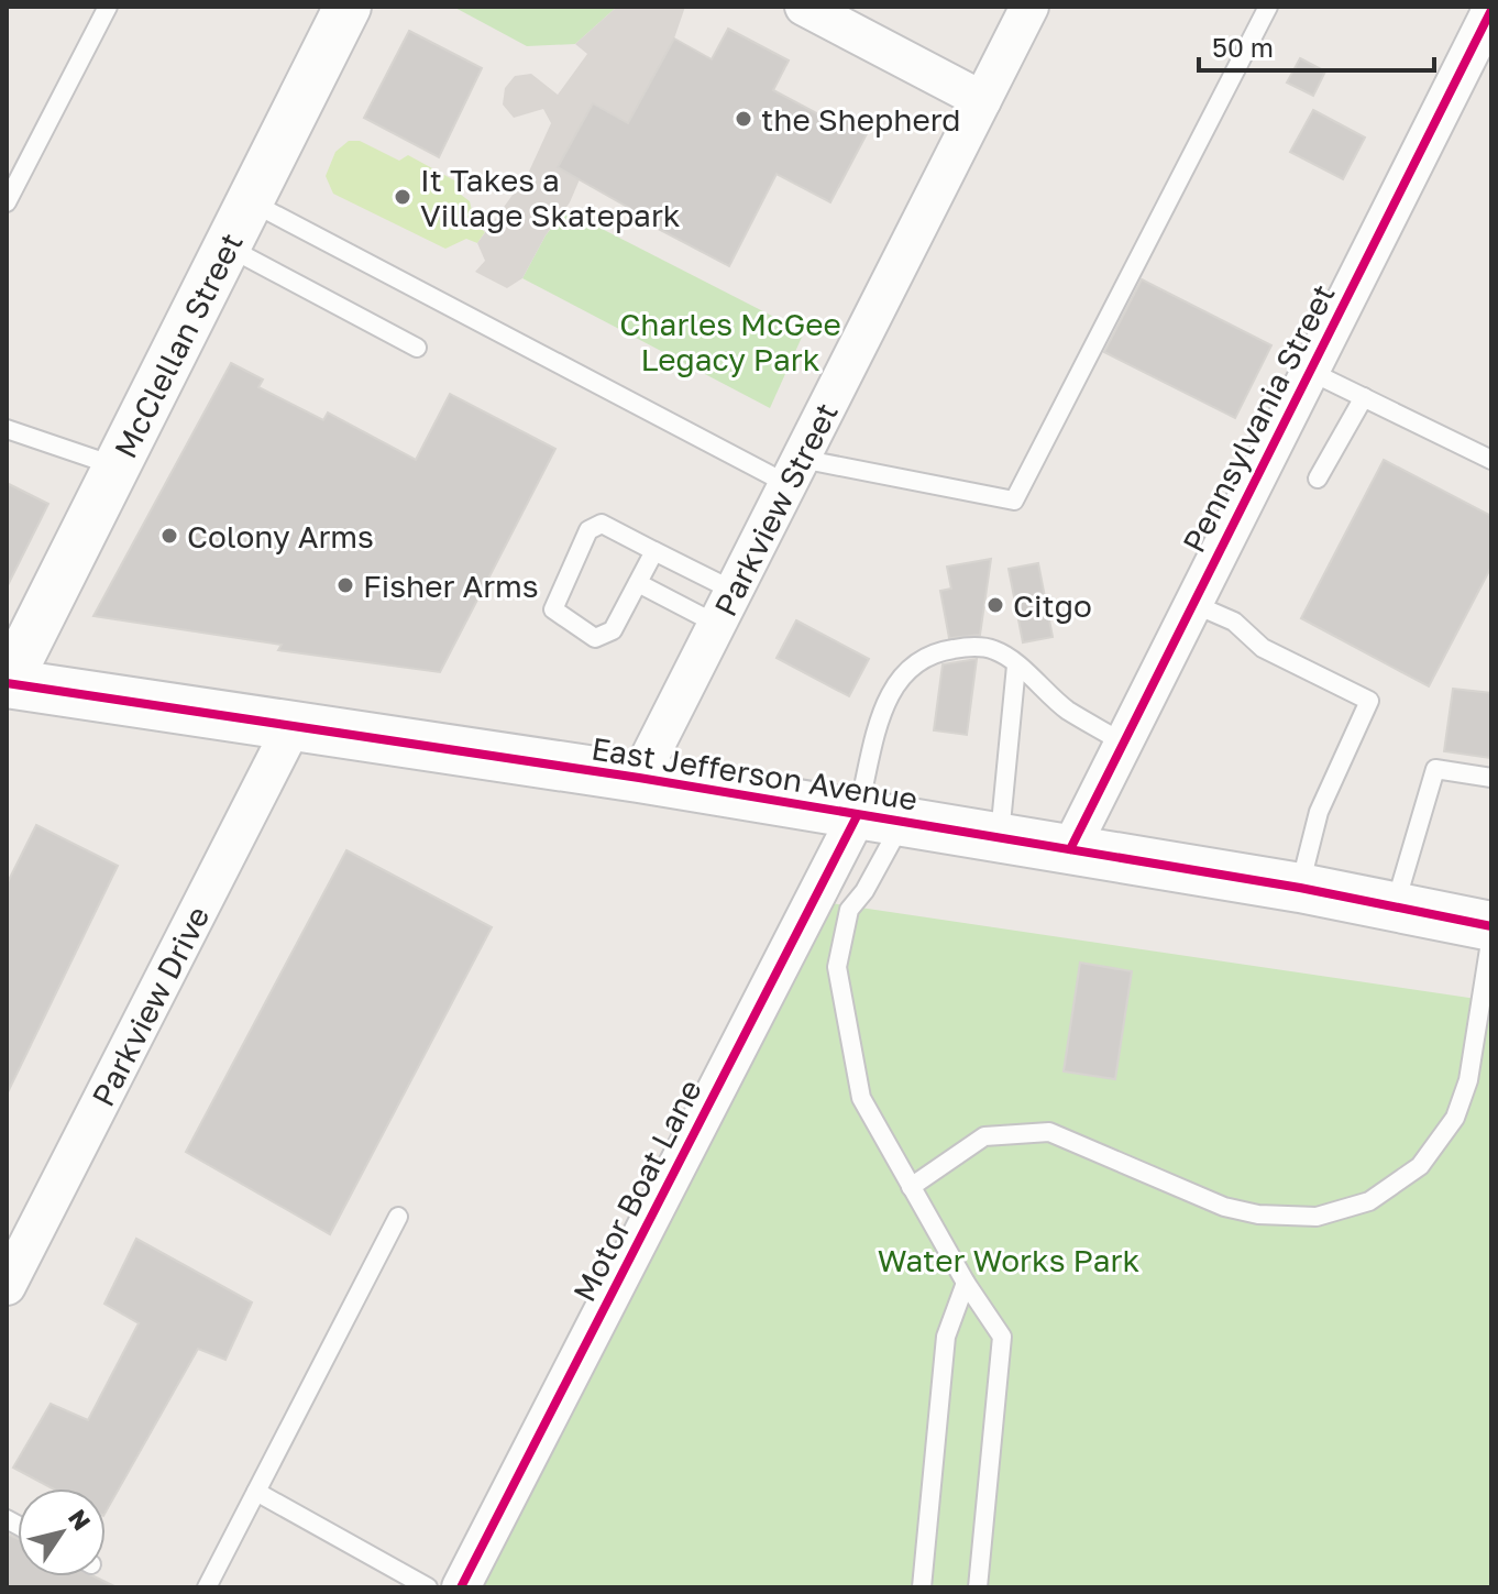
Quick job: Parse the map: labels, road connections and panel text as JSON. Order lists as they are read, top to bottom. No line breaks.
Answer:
{"streets":{"main road":["East Jefferson Avenue"],"street":["McClellan Street","Pennsylvania Street","Parkview Street","Parkview Drive","Motor Boat Lane"]},"crossings":[["McClellan Street","East Jefferson Avenue"],["Pennsylvania Street","East Jefferson Avenue"],["Parkview Street","East Jefferson Avenue"],["East Jefferson Avenue","Parkview Drive"],["East Jefferson Avenue","Motor Boat Lane"]],"parks":["Charles McGee Legacy Park","Water Works Park"],"places":["the Shepherd","It Takes a Village Skatepark","Colony Arms","Fisher Arms","Citgo"],"scale_bar":"50 m","north":"top right"}
